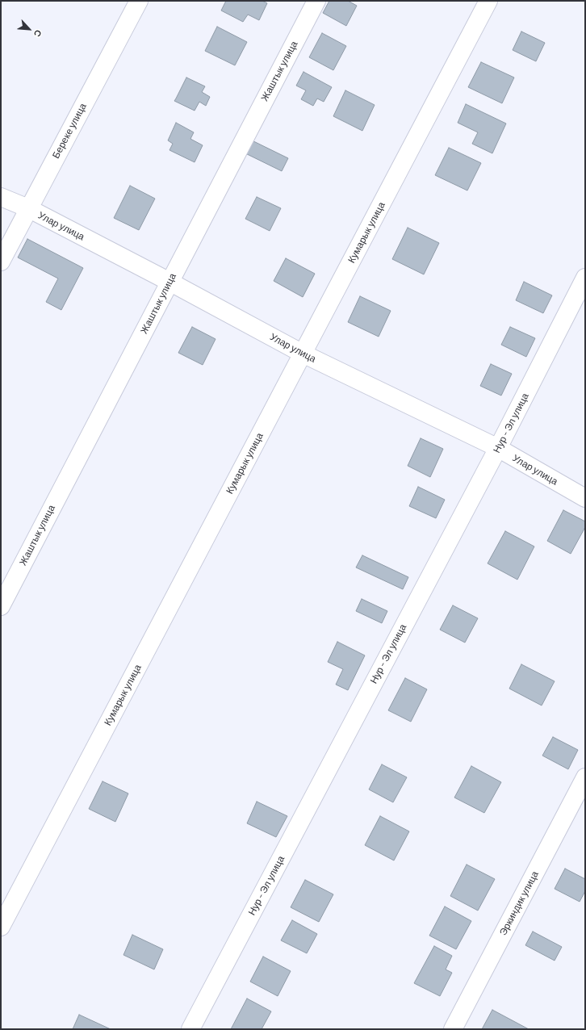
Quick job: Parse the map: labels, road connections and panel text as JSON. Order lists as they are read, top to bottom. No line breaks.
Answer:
{"streets":{"street":["Жаштык улица","Береке улица","Улар улица","Кумарык улица","Нур - Эл улица","Эркиндик улица"]},"crossings":[["Жаштык улица","Улар улица"],["Береке улица","Улар улица"],["Улар улица","Кумарык улица"],["Улар улица","Нур - Эл улица"]],"north":"bottom right"}
